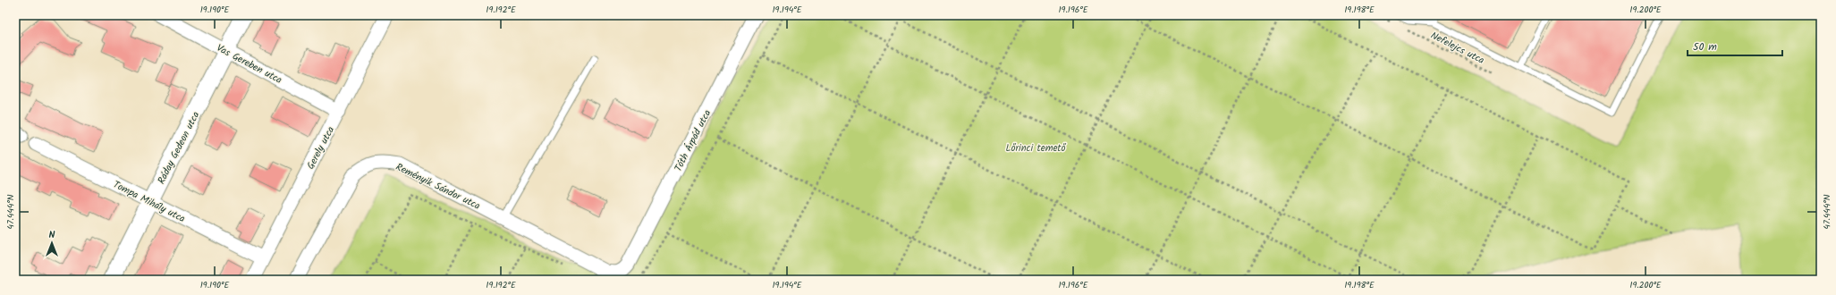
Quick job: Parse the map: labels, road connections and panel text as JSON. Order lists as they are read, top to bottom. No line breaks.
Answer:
{"streets":{"street":["Vas Gereben utca","Tóth Árpád utca","Ráday Gedeon utca","Gerely utca","Reményik Sándor utca","Tompa Mihály utca"],"path":["Nefelejcs utca"]},"crossings":[["Vas Gereben utca","Ráday Gedeon utca"],["Vas Gereben utca","Gerely utca"],["Tóth Árpád utca","Reményik Sándor utca"],["Ráday Gedeon utca","Tompa Mihály utca"],["Gerely utca","Tompa Mihály utca"]],"parks":["Lőrinci temető"],"scale_bar":"50 m","north":"top","coordinates":["19.190°E","19.192°E","19.194°E","19.196°E","19.198°E","19.200°E","47.444°N"]}
